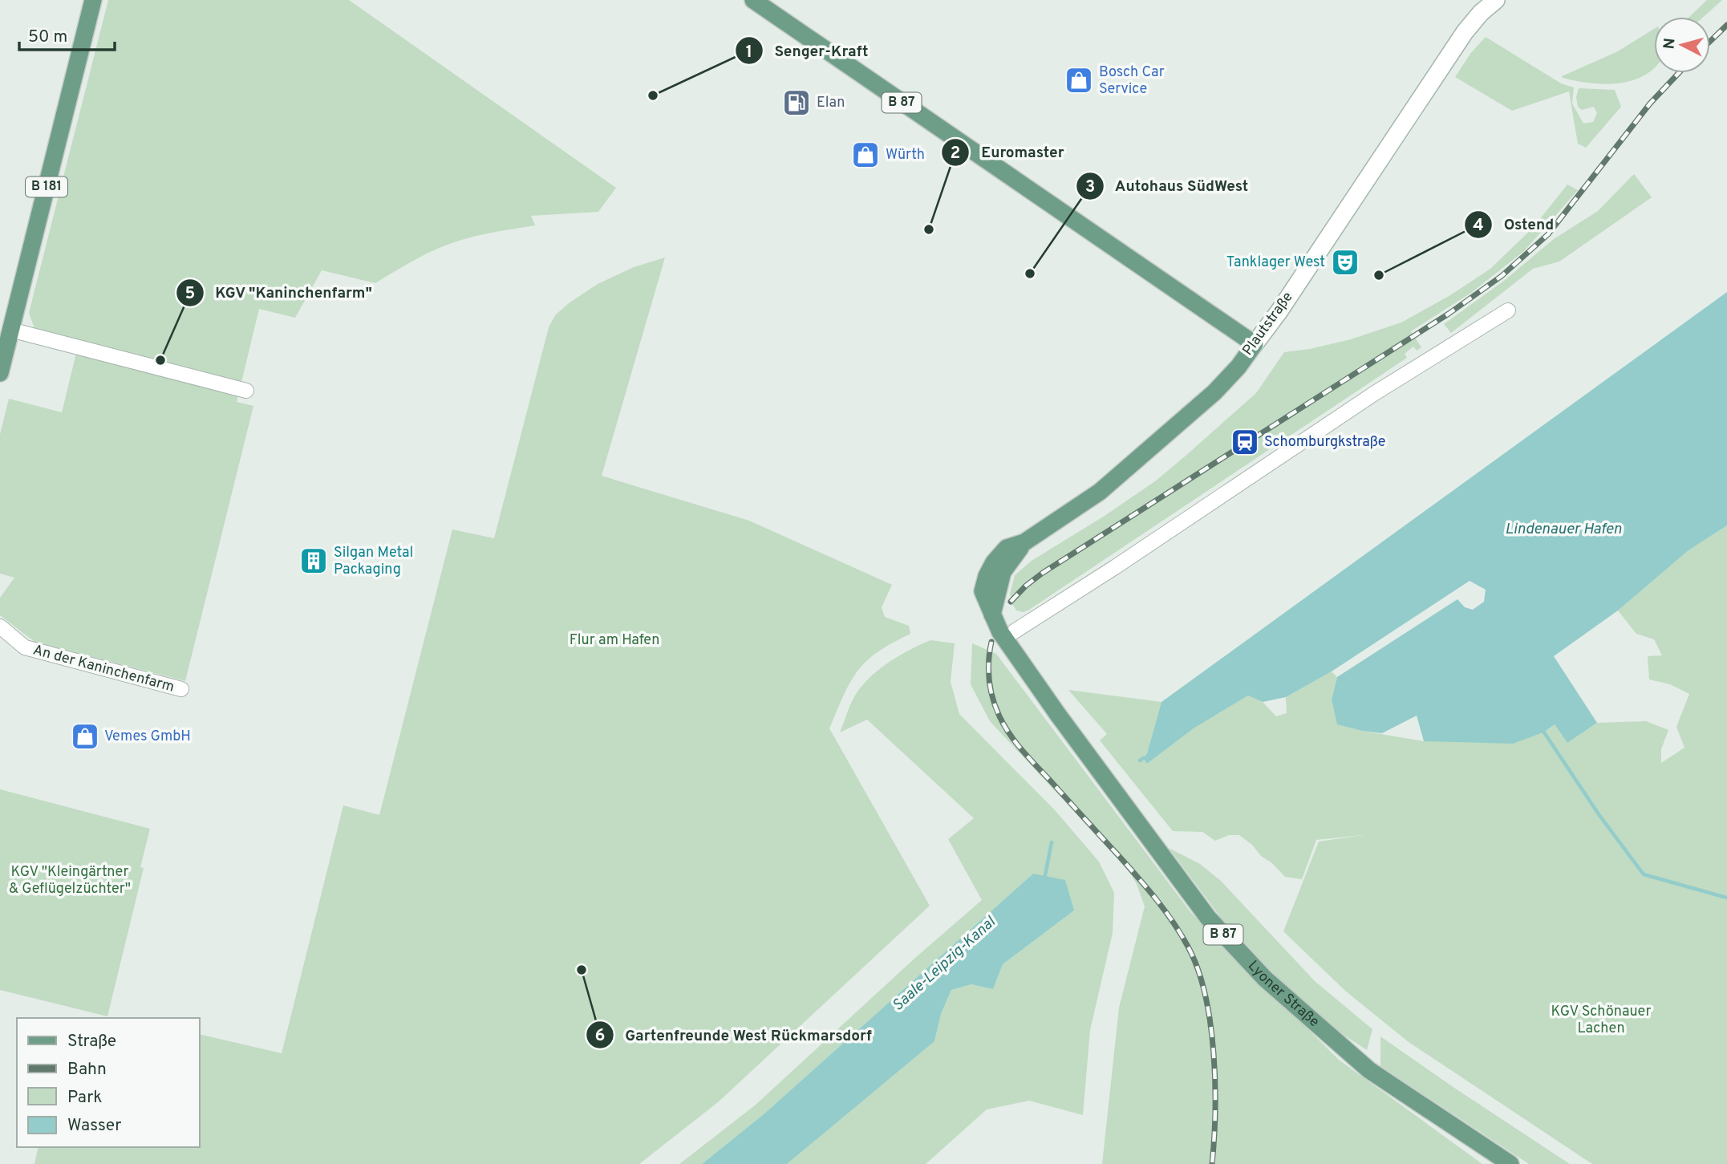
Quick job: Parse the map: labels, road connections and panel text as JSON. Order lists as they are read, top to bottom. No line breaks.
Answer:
{"streets":{"main road":["B 87","B 181","Plautstraße","Lyoner Straße"],"street":["An der Kaninchenfarm"]},"crossings":[["B 87","Plautstraße"],["Plautstraße","Lyoner Straße"]],"water":["Lindenauer Hafen","Saale-Leipzig-Kanal"],"parks":["Flur am Hafen","KGV \"Kleingärtner & Geflügelzüchter\"","KGV Schönauer Lachen"],"places":{"shop":["Bosch Car Service","Würth","Vemes GmbH"],"other":["Senger-Kraft","Euromaster","Autohaus SüdWest","Ostend","KGV \"Kaninchenfarm\"","Gartenfreunde West Rückmarsdorf"],"fuel station":["Elan"],"theatre":["Tanklager West"],"station":["Schomburgkstraße"],"building":["Silgan Metal Packaging"]},"legend":["Straße","Bahn","Park","Wasser"],"scale_bar":"50 m","north":"left"}
